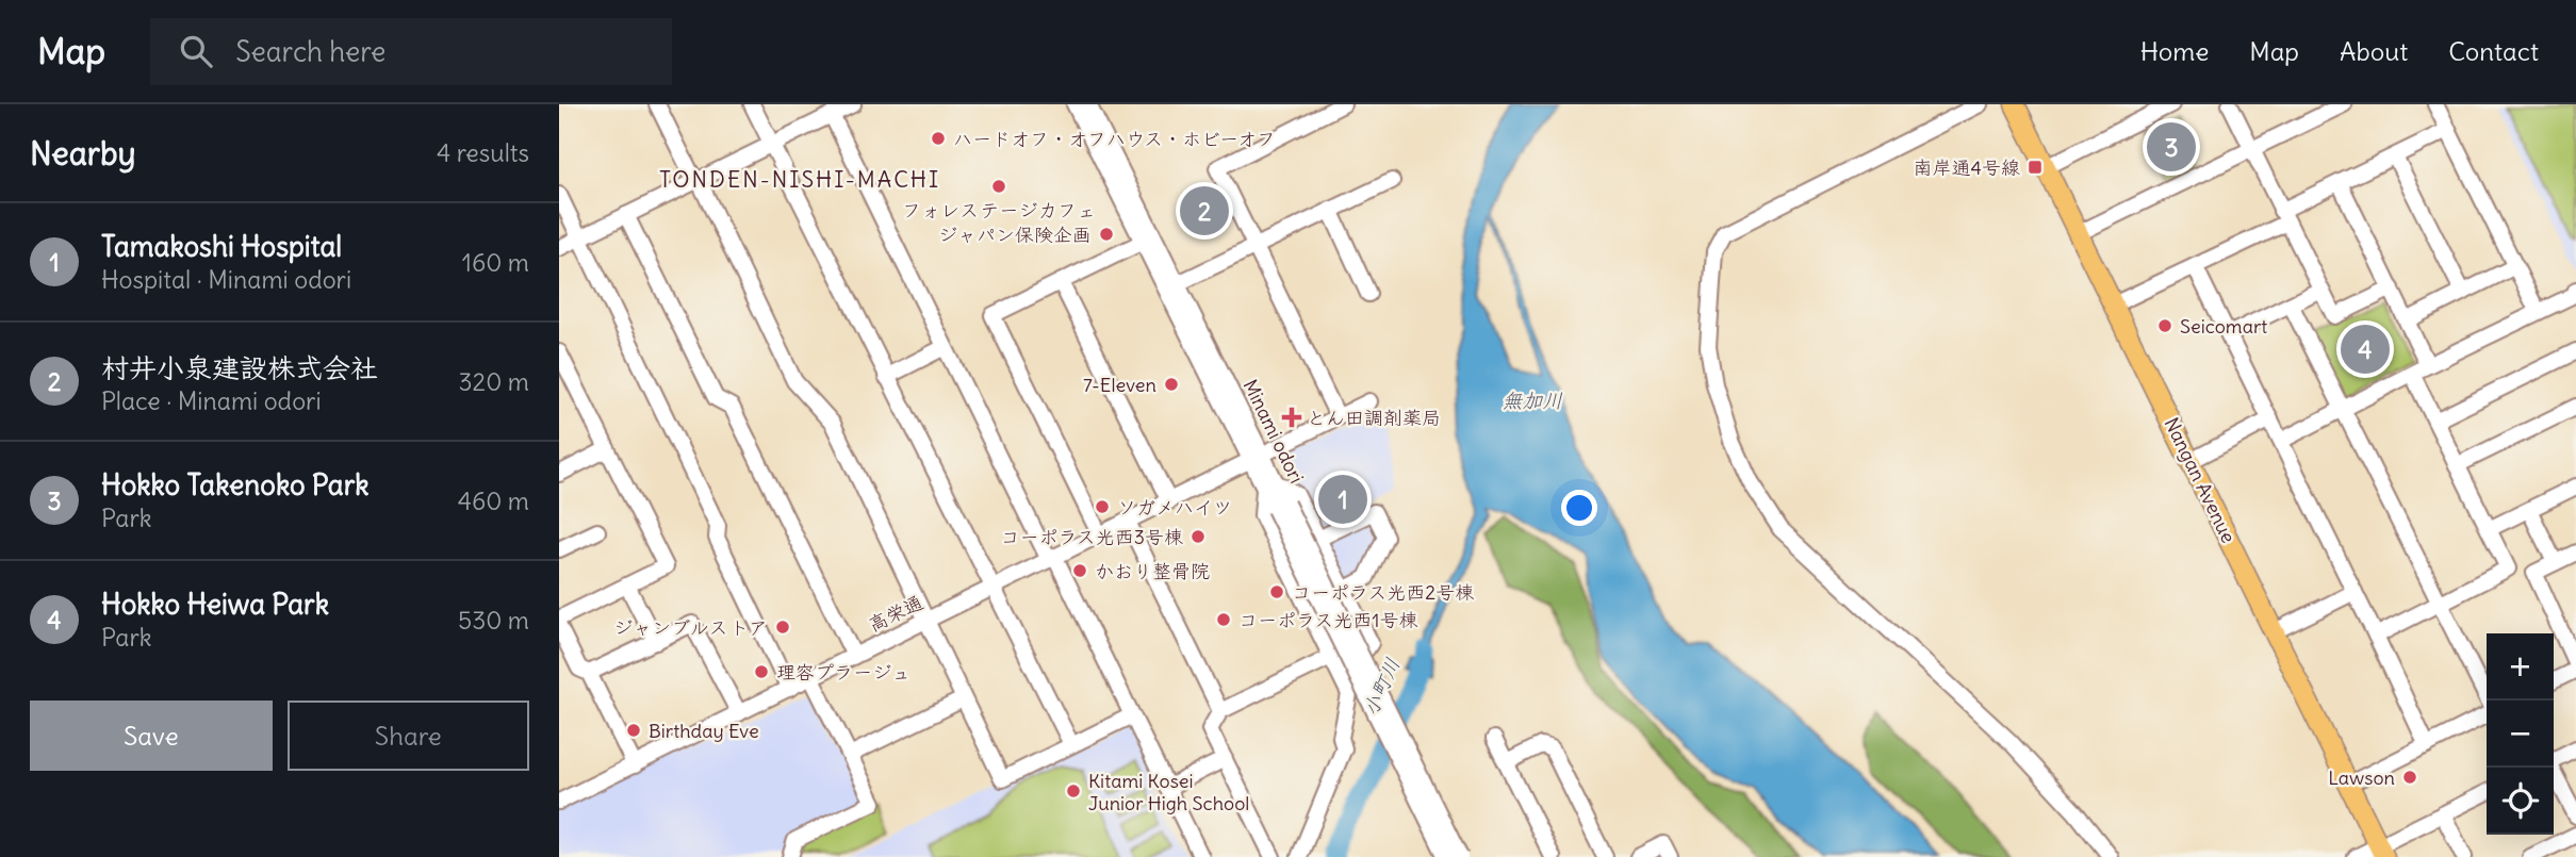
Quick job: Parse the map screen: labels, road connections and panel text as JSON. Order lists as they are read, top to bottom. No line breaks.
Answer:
{"streets":{"main road":["Nangan Avenue"],"street":["Minami odori","高栄通"]},"crossings":[["Minami odori","高栄通"]],"districts":["TONDEN-NISHI-MACHI"],"water":["無加川","小町川"],"places":{"other":["ハードオフ・オフハウス・ホビーオフ","フォレステージカフェ","ジャパン保険企画","Seicomart","7-Eleven","ソガメハイツ","コーポラス光西3号棟","かおり整骨院","コーポラス光西2号棟","コーポラス光西1号棟","ジャンブルストア","理容プラージュ","Birthday Eve","Lawson","Kitami Kosei Junior High School"],"transit":["南岸通4号線"],"health":["とん田調剤薬局"]},"page":{"header":"Map","search":"Search here","nav":["Home","Map","About","Contact"],"heading":["Nearby","4 results"],"pins":["3","2","4","1"],"list":[{"mark":"1","name":"Tamakoshi Hospital","note":"Hospital · Minami odori","value":"160 m"},{"mark":"2","name":"村井小泉建設株式会社","note":"Place · Minami odori","value":"320 m"},{"mark":"3","name":"Hokko Takenoko Park","note":"Park","value":"460 m"},{"mark":"4","name":"Hokko Heiwa Park","note":"Park","value":"530 m"}],"map_buttons":["+","−"],"buttons":["Save","Share"]}}
